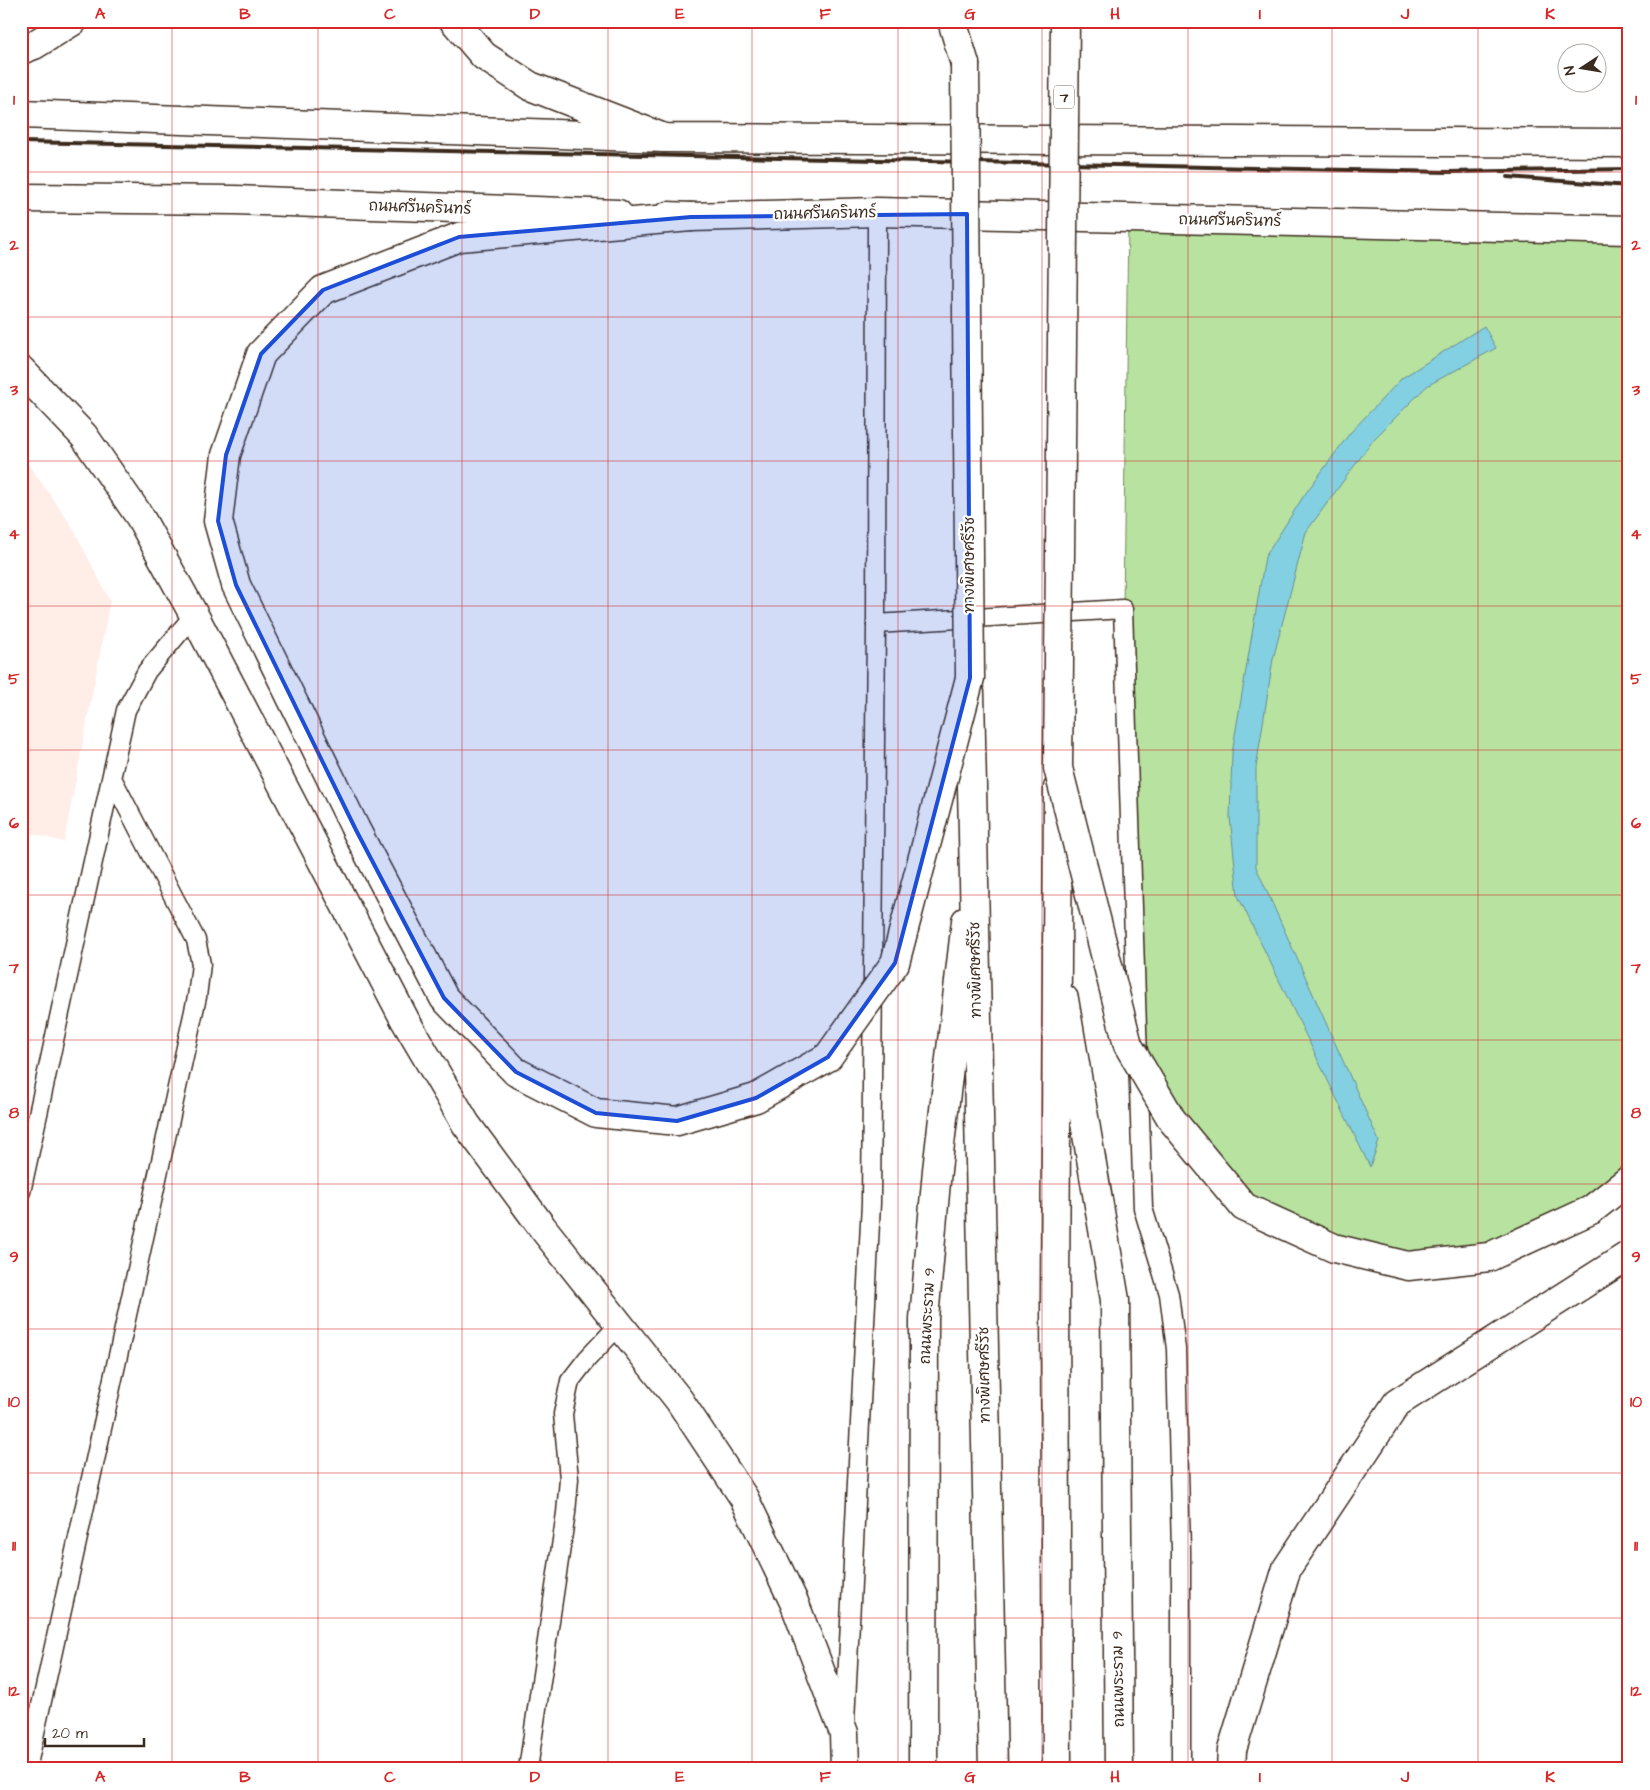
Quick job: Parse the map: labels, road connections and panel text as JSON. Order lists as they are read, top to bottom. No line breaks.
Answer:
{"streets":{"main road":["7","ถนนศรีนครินทร์","ทางพิเศษศรีรัช","ถนนพระราม 9"]},"crossings":[["ทางพิเศษศรีรัช","ถนนพระราม 9"]],"scale_bar":"20 m","north":"left","grid":{"columns":["A","B","C","D","E","F","G","H","I","J","K"],"rows":["1","2","3","4","5","6","7","8","9","10","11","12"]}}
